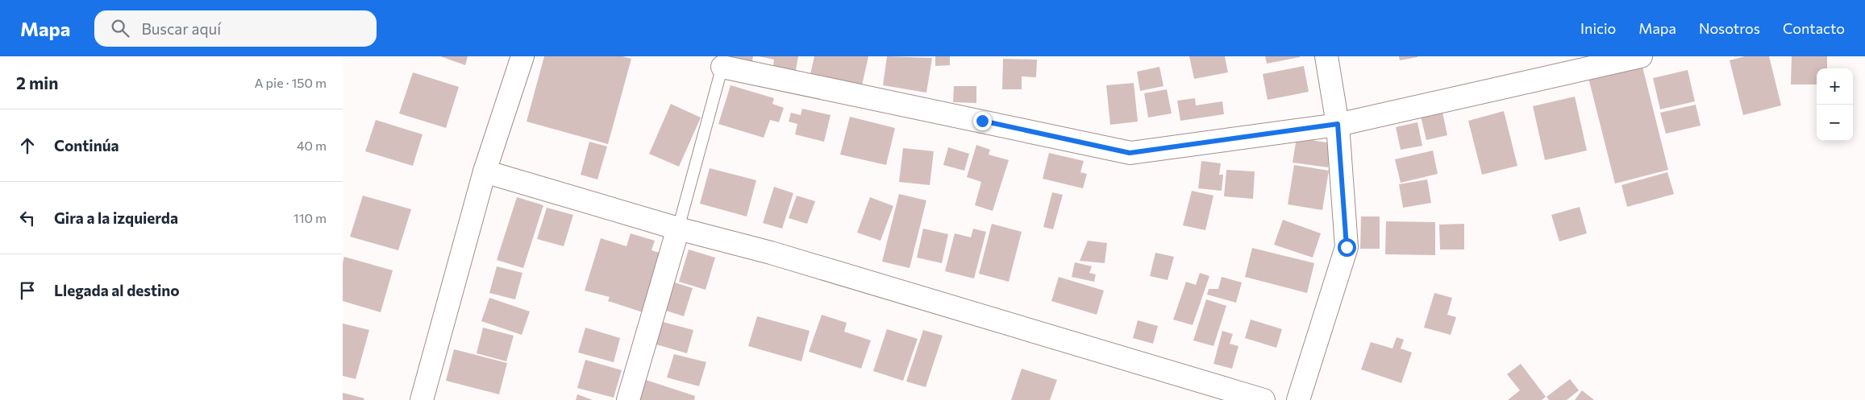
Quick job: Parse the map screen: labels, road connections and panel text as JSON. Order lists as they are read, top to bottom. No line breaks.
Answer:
{"page":{"header":"Mapa","search":"Buscar aquí","nav":["Inicio","Mapa","Nosotros","Contacto"],"heading":["2 min","A pie · 150 m"],"map_buttons":["+","−"],"list":[["Continúa","40 m"],["Gira a la izquierda","110 m"],"Llegada al destino"]}}
